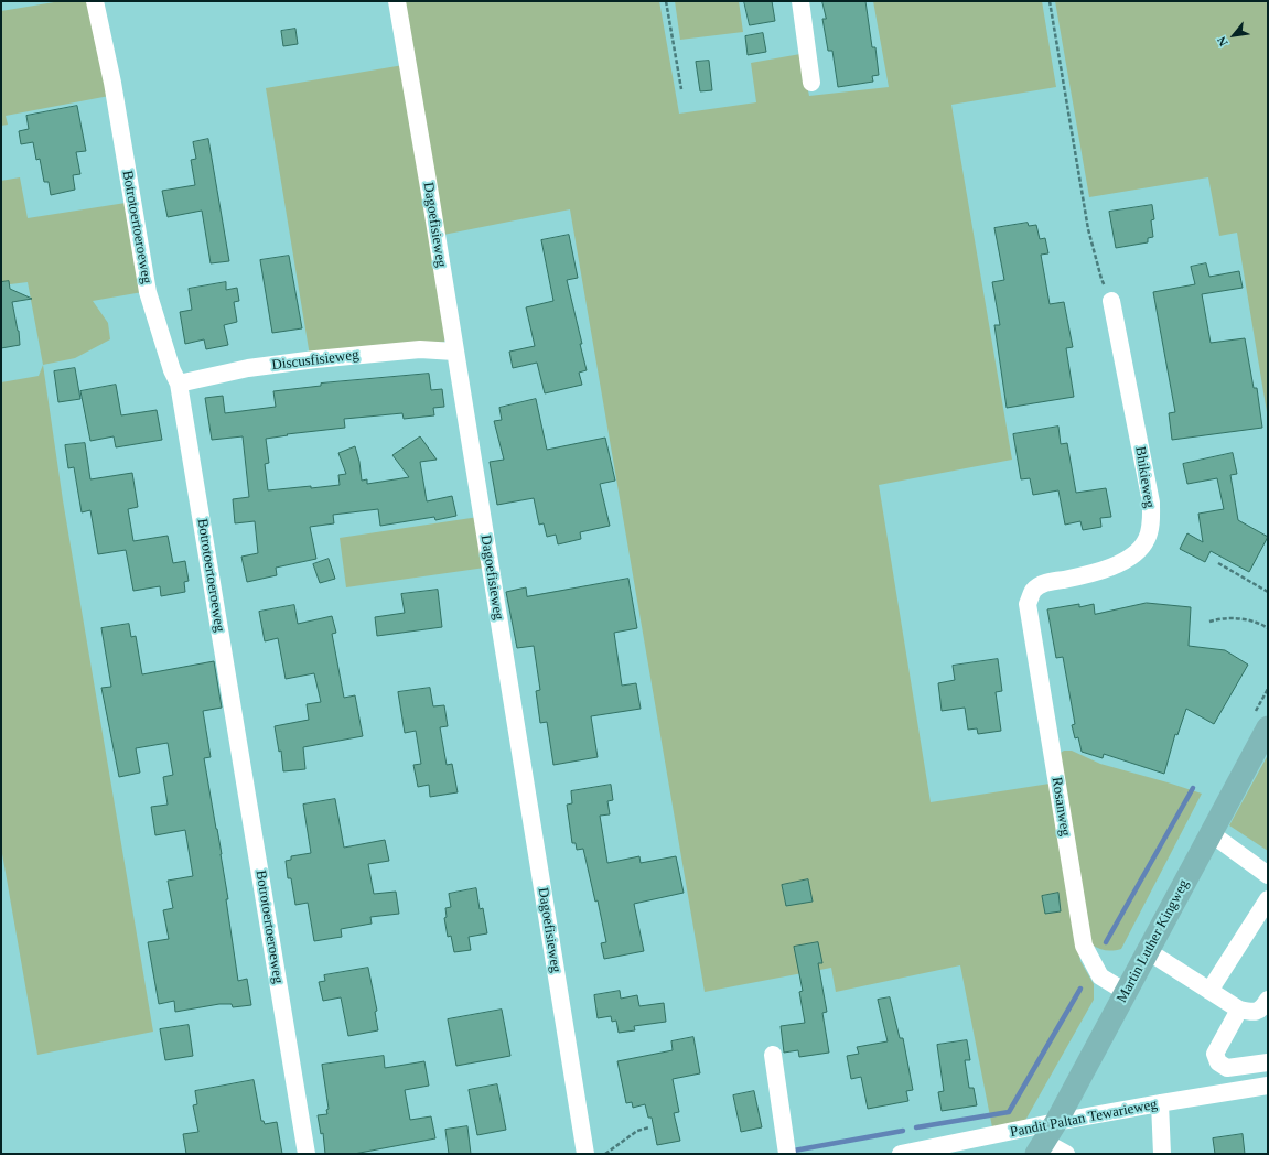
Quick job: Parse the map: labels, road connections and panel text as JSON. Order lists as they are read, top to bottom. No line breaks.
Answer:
{"streets":{"main road":["Martin Luther Kingweg"],"street":["Dagoefisieweg","Botrotoertoeroeweg","Discusfisieweg","Bhikieweg","Rosanweg","Pandit Paltan Tewarieweg"]},"crossings":[["Dagoefisieweg","Discusfisieweg"],["Botrotoertoeroeweg","Discusfisieweg"],["Bhikieweg","Rosanweg"],["Rosanweg","Martin Luther Kingweg"],["Martin Luther Kingweg","Pandit Paltan Tewarieweg"]],"north":"bottom left"}
